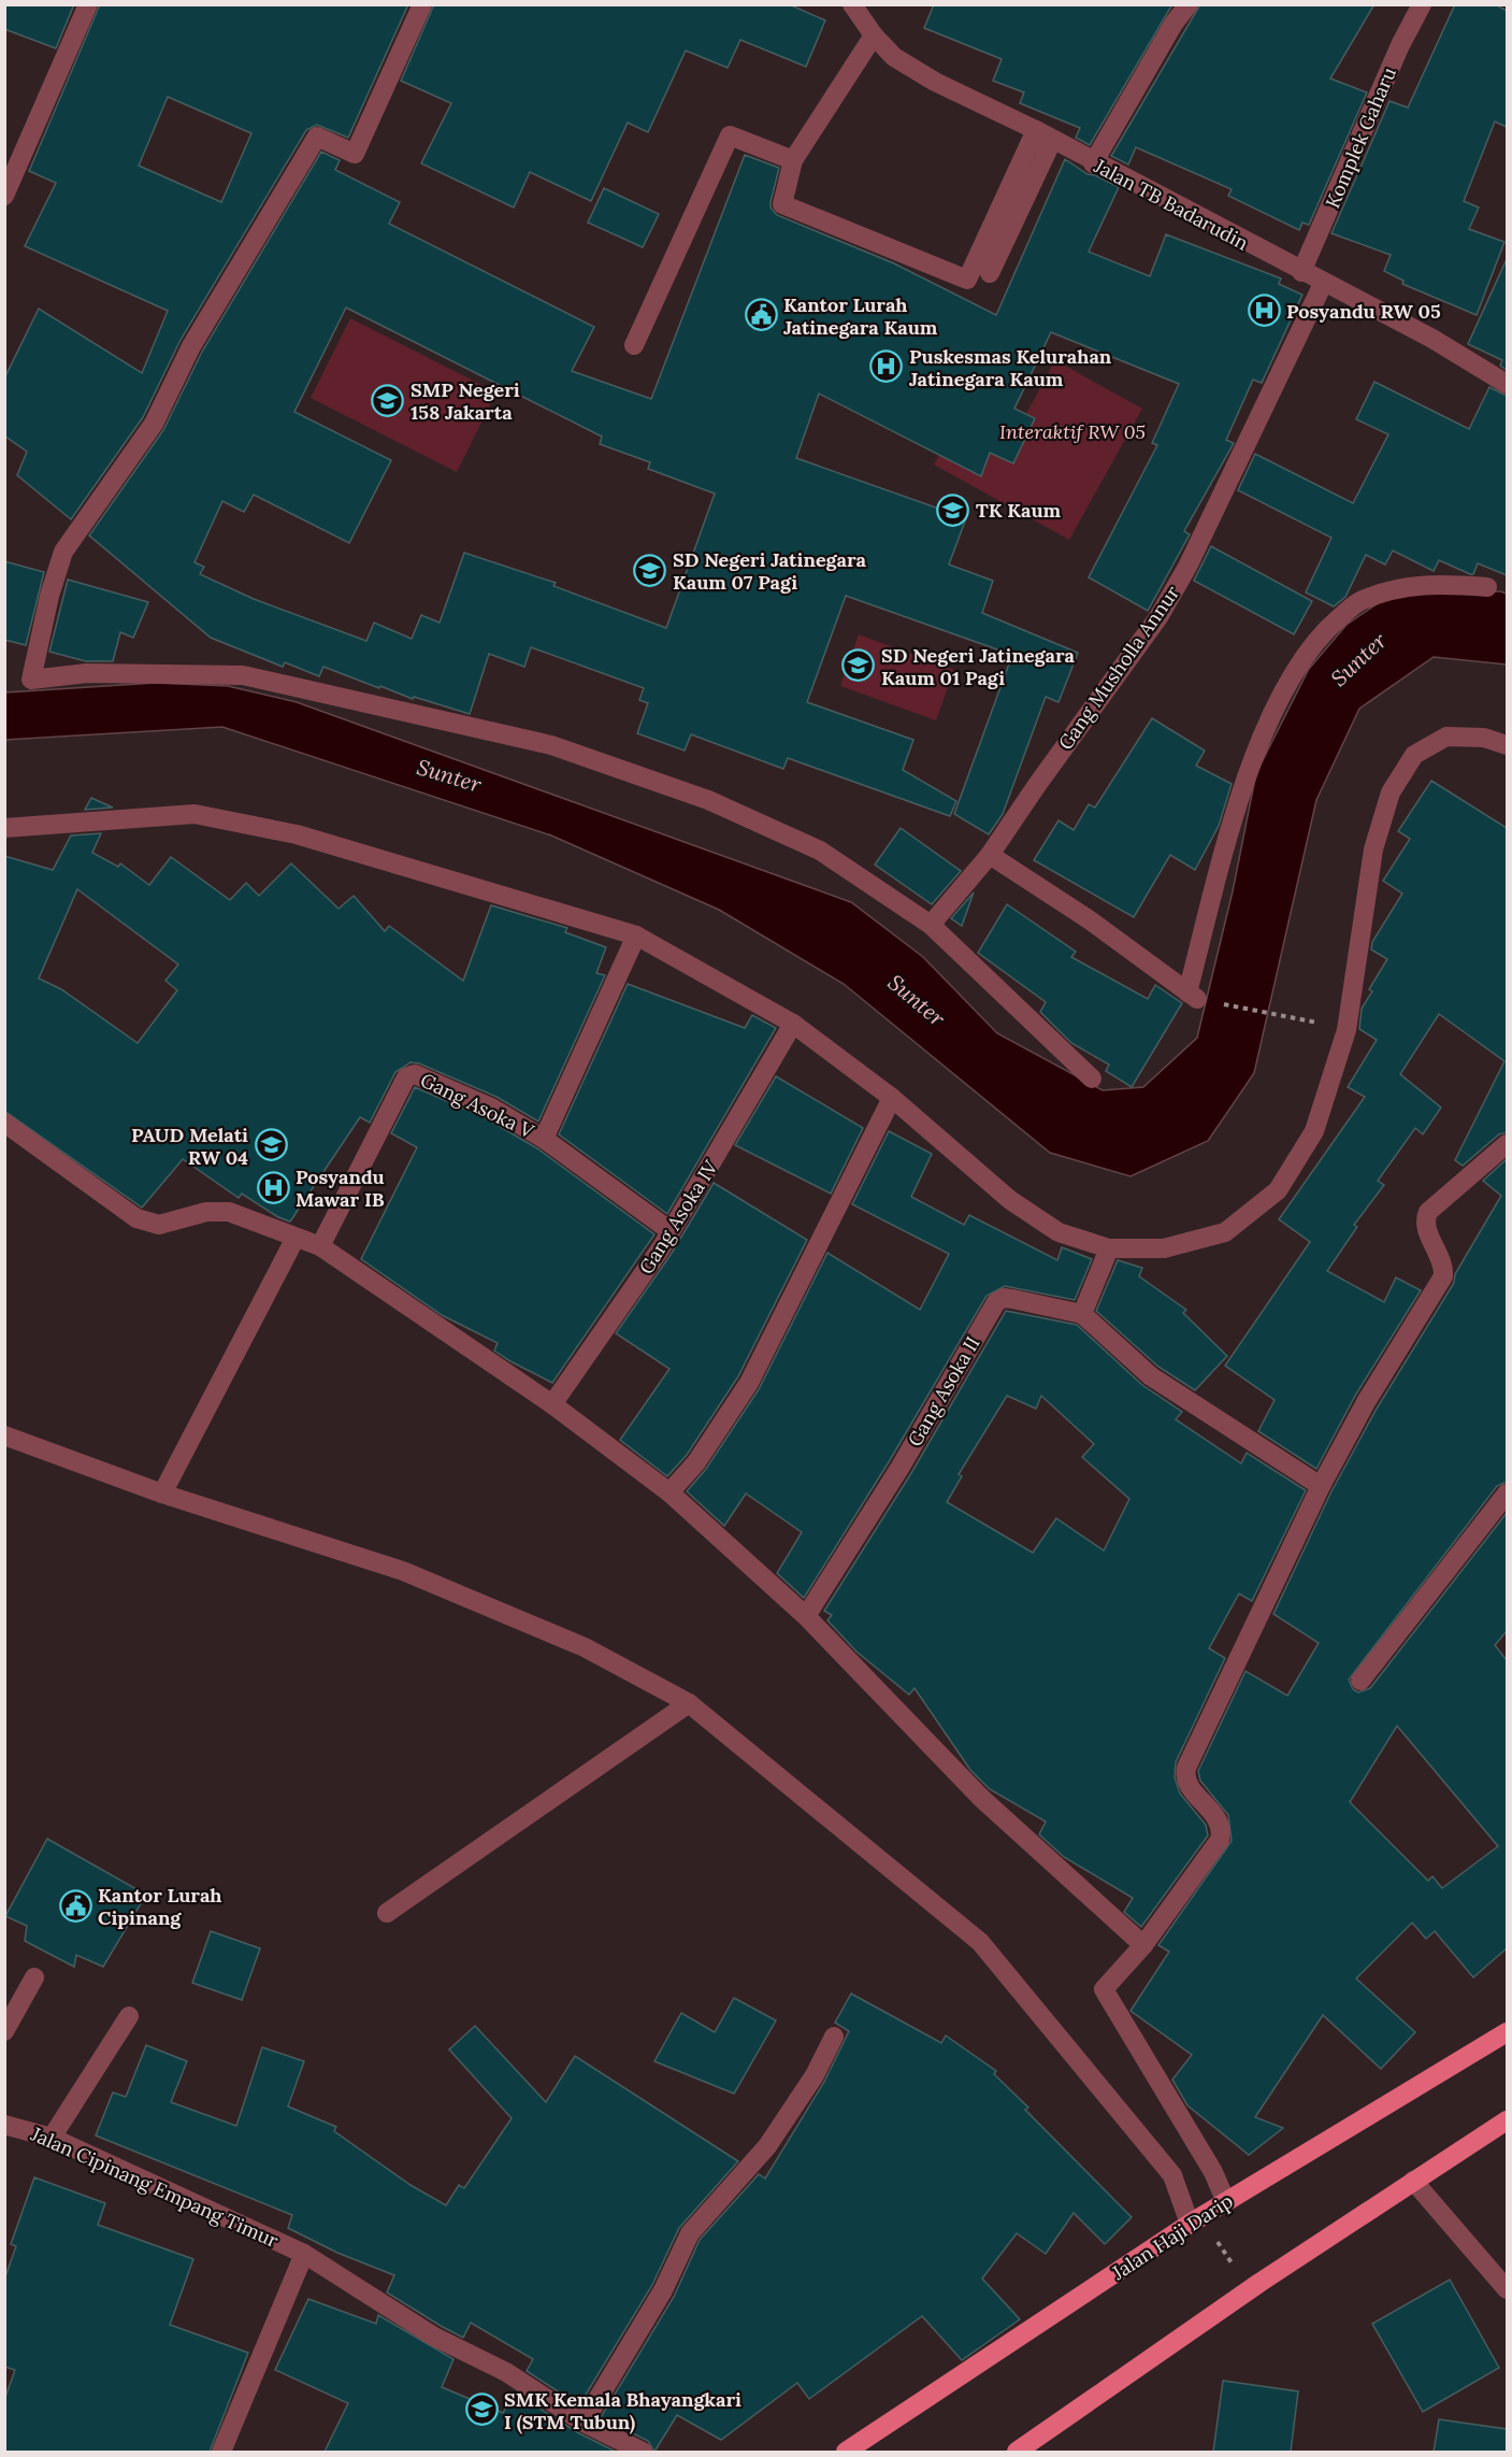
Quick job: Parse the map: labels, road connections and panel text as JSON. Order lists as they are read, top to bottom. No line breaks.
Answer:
{"streets":{"main road":["Jalan Haji Darip"],"street":["Komplek Gaharu","Jalan TB Badarudin","Gang Musholla Annur","Gang Asoka V","Gang Asoka IV","Gang Asoka II","Jalan Cipinang Empang Timur"]},"crossings":[["Komplek Gaharu","Jalan TB Badarudin"],["Jalan TB Badarudin","Gang Musholla Annur"],["Gang Asoka V","Gang Asoka IV"]],"water":["Sunter"],"parks":["Interaktif RW 05"],"places":{"hospital":["Posyandu RW 05","Puskesmas Kelurahan Jatinegara Kaum","Posyandu Mawar IB"],"public building":["Kantor Lurah Jatinegara Kaum","Kantor Lurah Cipinang"],"school or university":["SMP Negeri 158 Jakarta","TK Kaum","SD Negeri Jatinegara Kaum 07 Pagi","SD Negeri Jatinegara Kaum 01 Pagi","PAUD Melati RW 04","SMK Kemala Bhayangkari I (STM Tubun)"]}}
